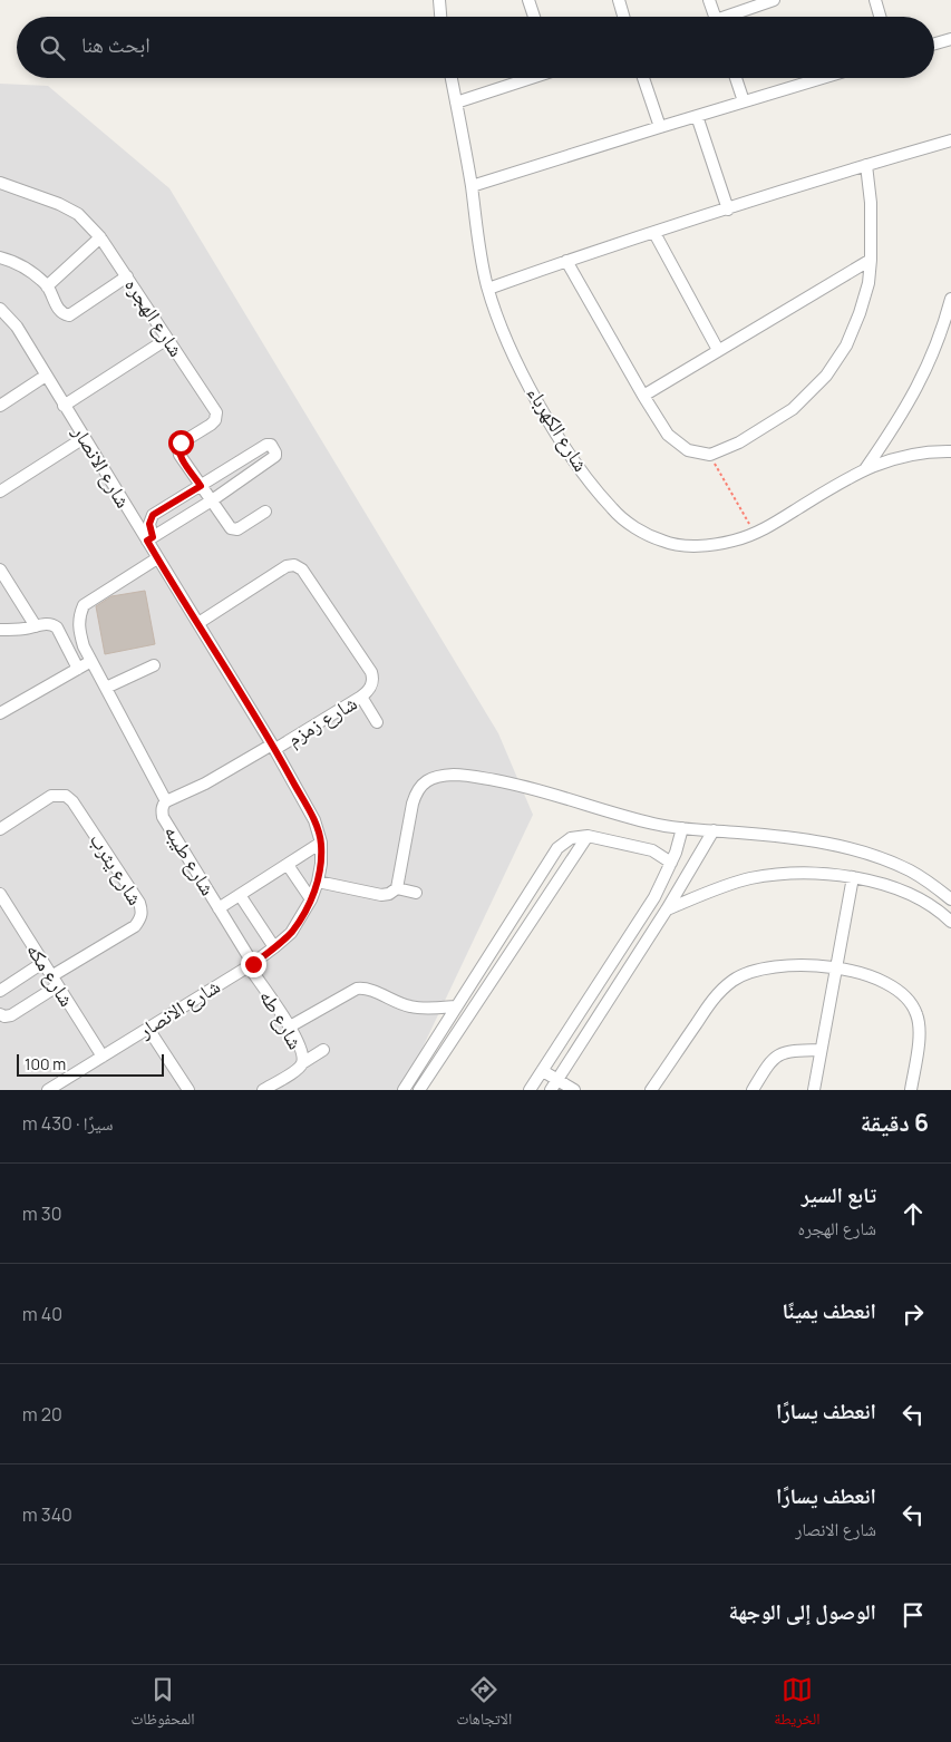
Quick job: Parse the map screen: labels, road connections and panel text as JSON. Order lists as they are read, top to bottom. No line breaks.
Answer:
{"streets":{"street":["شارع الهجره","شارع الكهرباء","شارع الانصار","شارع زمزم","شارع طيبه","شارع يثرب","شارع مكه","شارع طه"]},"crossings":[["شارع الانصار","شارع زمزم"],["شارع الانصار","شارع طيبه"],["شارع الانصار","شارع مكه"],["شارع الانصار","شارع طه"],["شارع زمزم","شارع طيبه"],["شارع طيبه","شارع طه"],["شارع يثرب","شارع مكه"]],"scale_bar":"100 m","page":{"search":"ابحث هنا","scale":"100 m","heading":["6 دقيقة","سيرًا · 430 m"],"list":[["تابع السير","شارع الهجره","30 m"],["انعطف يمينًا","40 m"],["انعطف يسارًا","20 m"],["انعطف يسارًا","شارع الانصار","340 m"],"الوصول إلى الوجهة"],"nav":["الخريطة","الاتجاهات","المحفوظات"]}}
